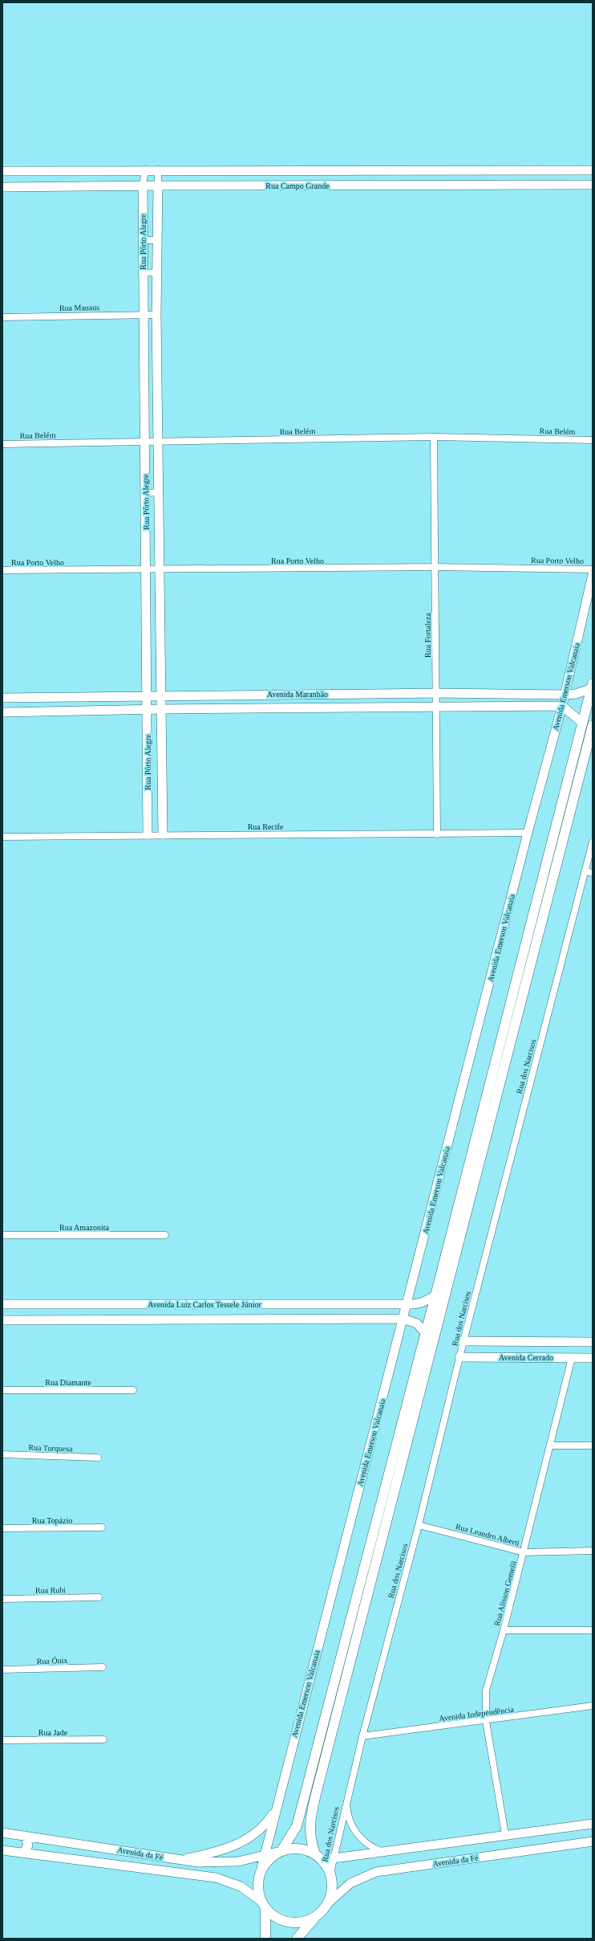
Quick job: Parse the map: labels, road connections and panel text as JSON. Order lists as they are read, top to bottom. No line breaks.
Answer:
{"streets":{"street":["Rua Campo Grande","Rua Pôrto Alegre","Rua Manaus","Rua Belém","Rua Porto Velho","Rua Fortaleza","Avenida Emerson Valcanaia","Avenida Maranhão","Rua Recife","Rua dos Narcisos","Rua Amazonita","Avenida Luiz Carlos Tessele Júnior","Avenida Cerrado","Rua Diamante","Rua Turquesa","Rua Topázio","Rua Leandro Alberti","Rua Rubi","Rua Alisson Gemelli","Rua Ónix","Avenida Independência","Rua Jade","Avenida da Fé"]},"crossings":[["Rua Campo Grande","Rua Pôrto Alegre"],["Rua Pôrto Alegre","Rua Manaus"],["Rua Pôrto Alegre","Rua Belém"],["Rua Pôrto Alegre","Rua Porto Velho"],["Rua Pôrto Alegre","Avenida Maranhão"],["Rua Pôrto Alegre","Rua Recife"],["Rua Belém","Rua Fortaleza"],["Rua Porto Velho","Rua Fortaleza"],["Rua Fortaleza","Avenida Maranhão"],["Rua Fortaleza","Rua Recife"],["Avenida Emerson Valcanaia","Avenida Maranhão"],["Avenida Emerson Valcanaia","Rua Recife"],["Avenida Emerson Valcanaia","Rua dos Narcisos"],["Avenida Emerson Valcanaia","Avenida Luiz Carlos Tessele Júnior"],["Avenida Emerson Valcanaia","Avenida da Fé"],["Rua dos Narcisos","Avenida Cerrado"],["Rua dos Narcisos","Rua Leandro Alberti"],["Rua dos Narcisos","Avenida Independência"],["Rua dos Narcisos","Avenida da Fé"],["Avenida Cerrado","Rua Alisson Gemelli"],["Rua Leandro Alberti","Rua Alisson Gemelli"],["Rua Alisson Gemelli","Avenida Independência"]]}
